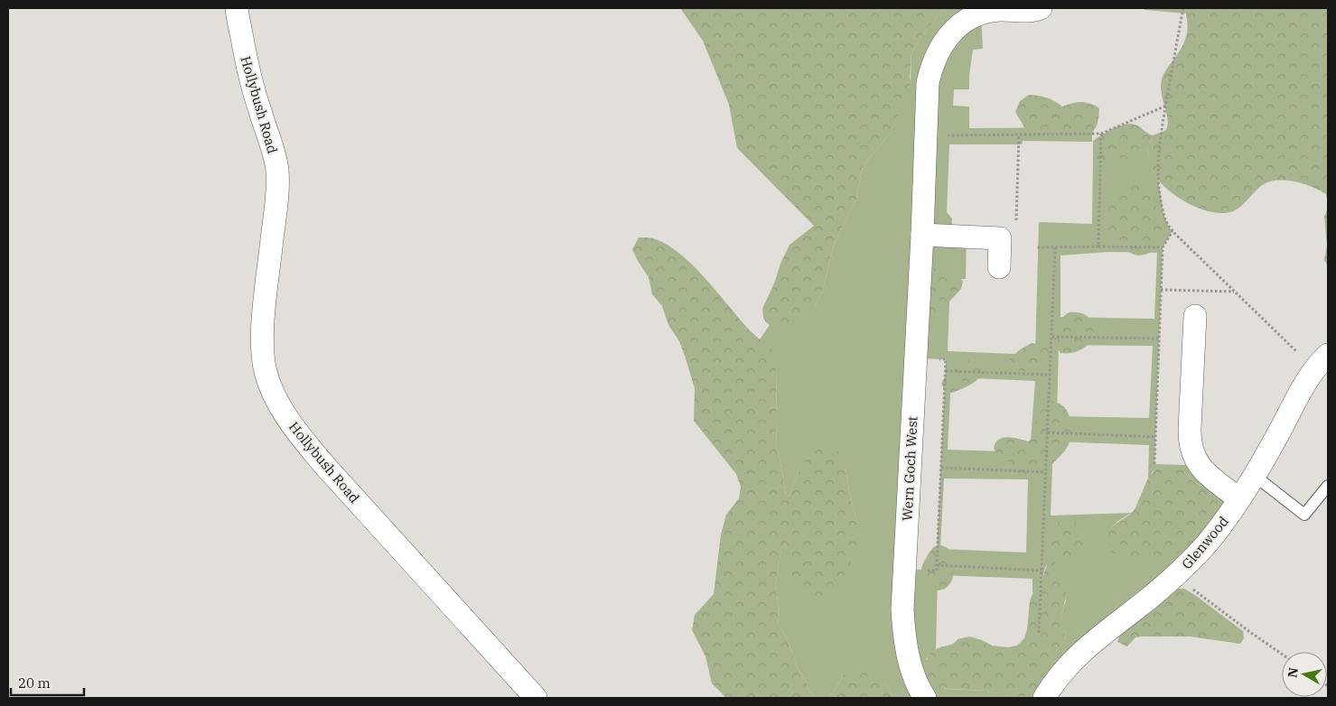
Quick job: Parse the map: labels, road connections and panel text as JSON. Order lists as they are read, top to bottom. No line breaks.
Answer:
{"streets":{"street":["Hollybush Road","Wern Goch West","Glenwood"]},"scale_bar":"20 m","north":"left"}
